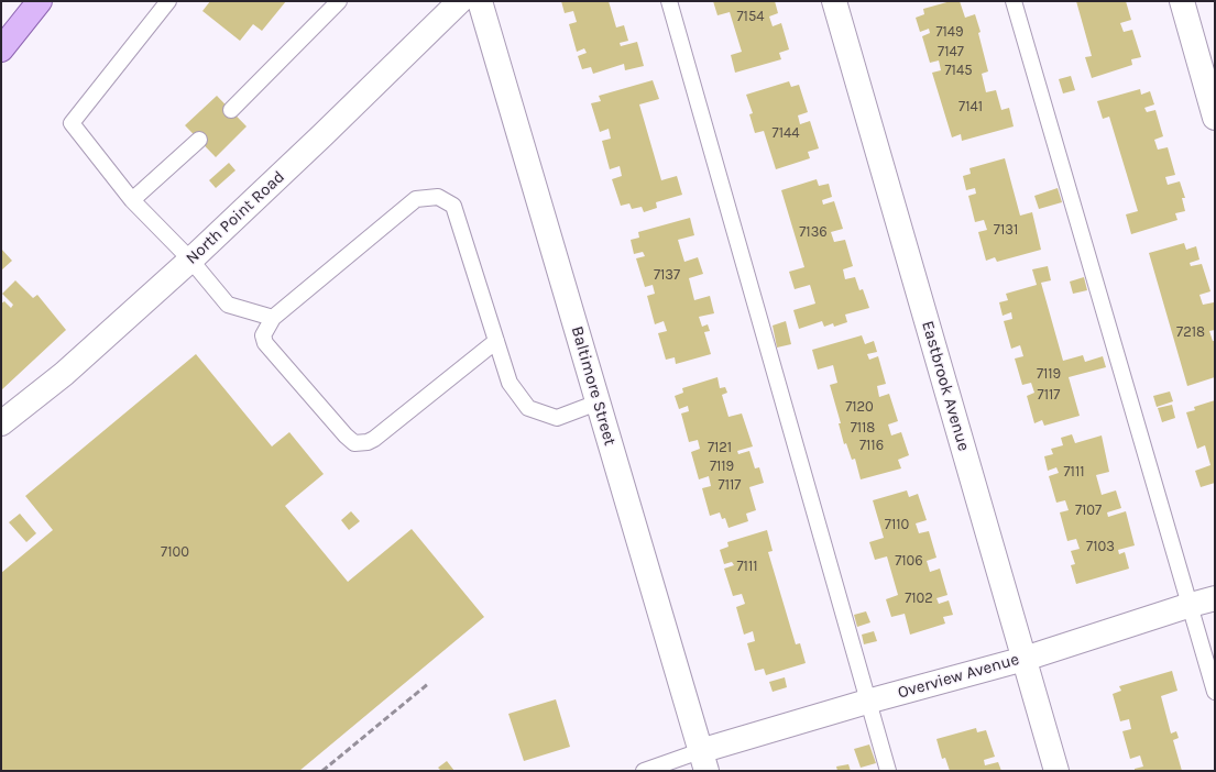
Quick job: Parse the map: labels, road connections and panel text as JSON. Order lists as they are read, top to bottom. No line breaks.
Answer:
{"streets":{"street":["North Point Road","Baltimore Street","Eastbrook Avenue","Overview Avenue"]},"crossings":[["Baltimore Street","Overview Avenue"],["Eastbrook Avenue","Overview Avenue"]],"house_numbers":["7154","7149","7147","7145","7141","7144","7131","7136","7137","7218","7119","7117","7120","7118","7116","7121","7119","7111","7117","7107","7110","7103","7100","7106","7111","7102"]}
